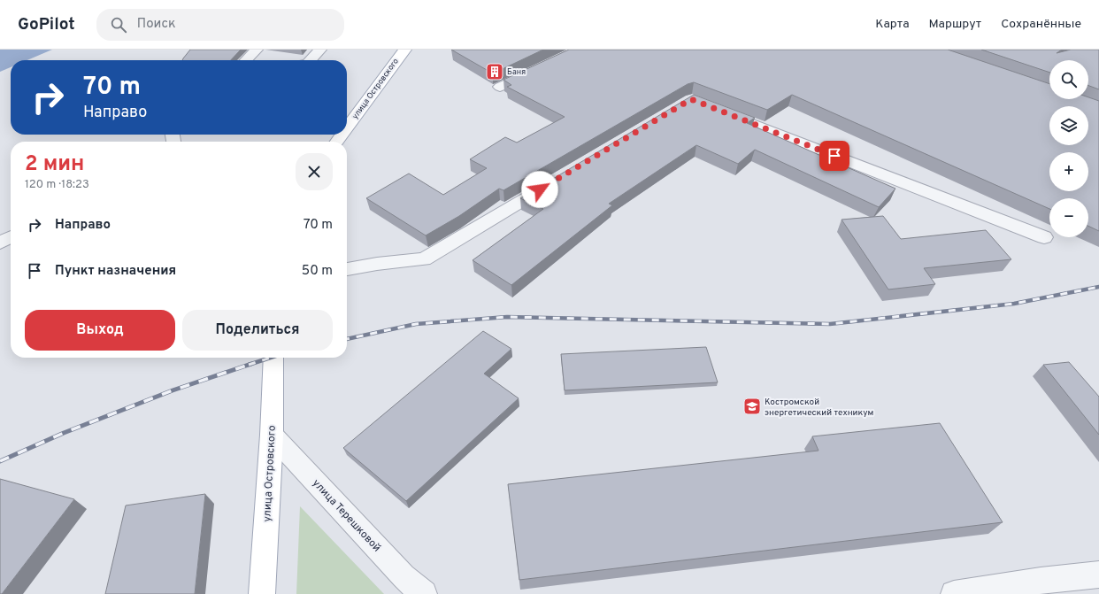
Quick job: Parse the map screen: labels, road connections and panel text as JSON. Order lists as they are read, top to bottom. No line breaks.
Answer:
{"streets":{"main road":["улица Островского"],"street":["улица Терешковой"]},"crossings":[["улица Островского","улица Терешковой"]],"places":{"building":["Баня"],"school or university":["Костромской энергетический техникум"]},"page":{"header":"GoPilot","search":"Поиск","nav":["Карта","Маршрут","Сохранённые"],"map_buttons":["+","−"],"turn":["70 m","Направо"],"heading":["2 мин","120 m · 18:23"],"list":[{"name":"Направо","value":"70 m"},{"name":"Пункт назначения","value":"50 m"}],"buttons":["Выход","Поделиться"]}}
